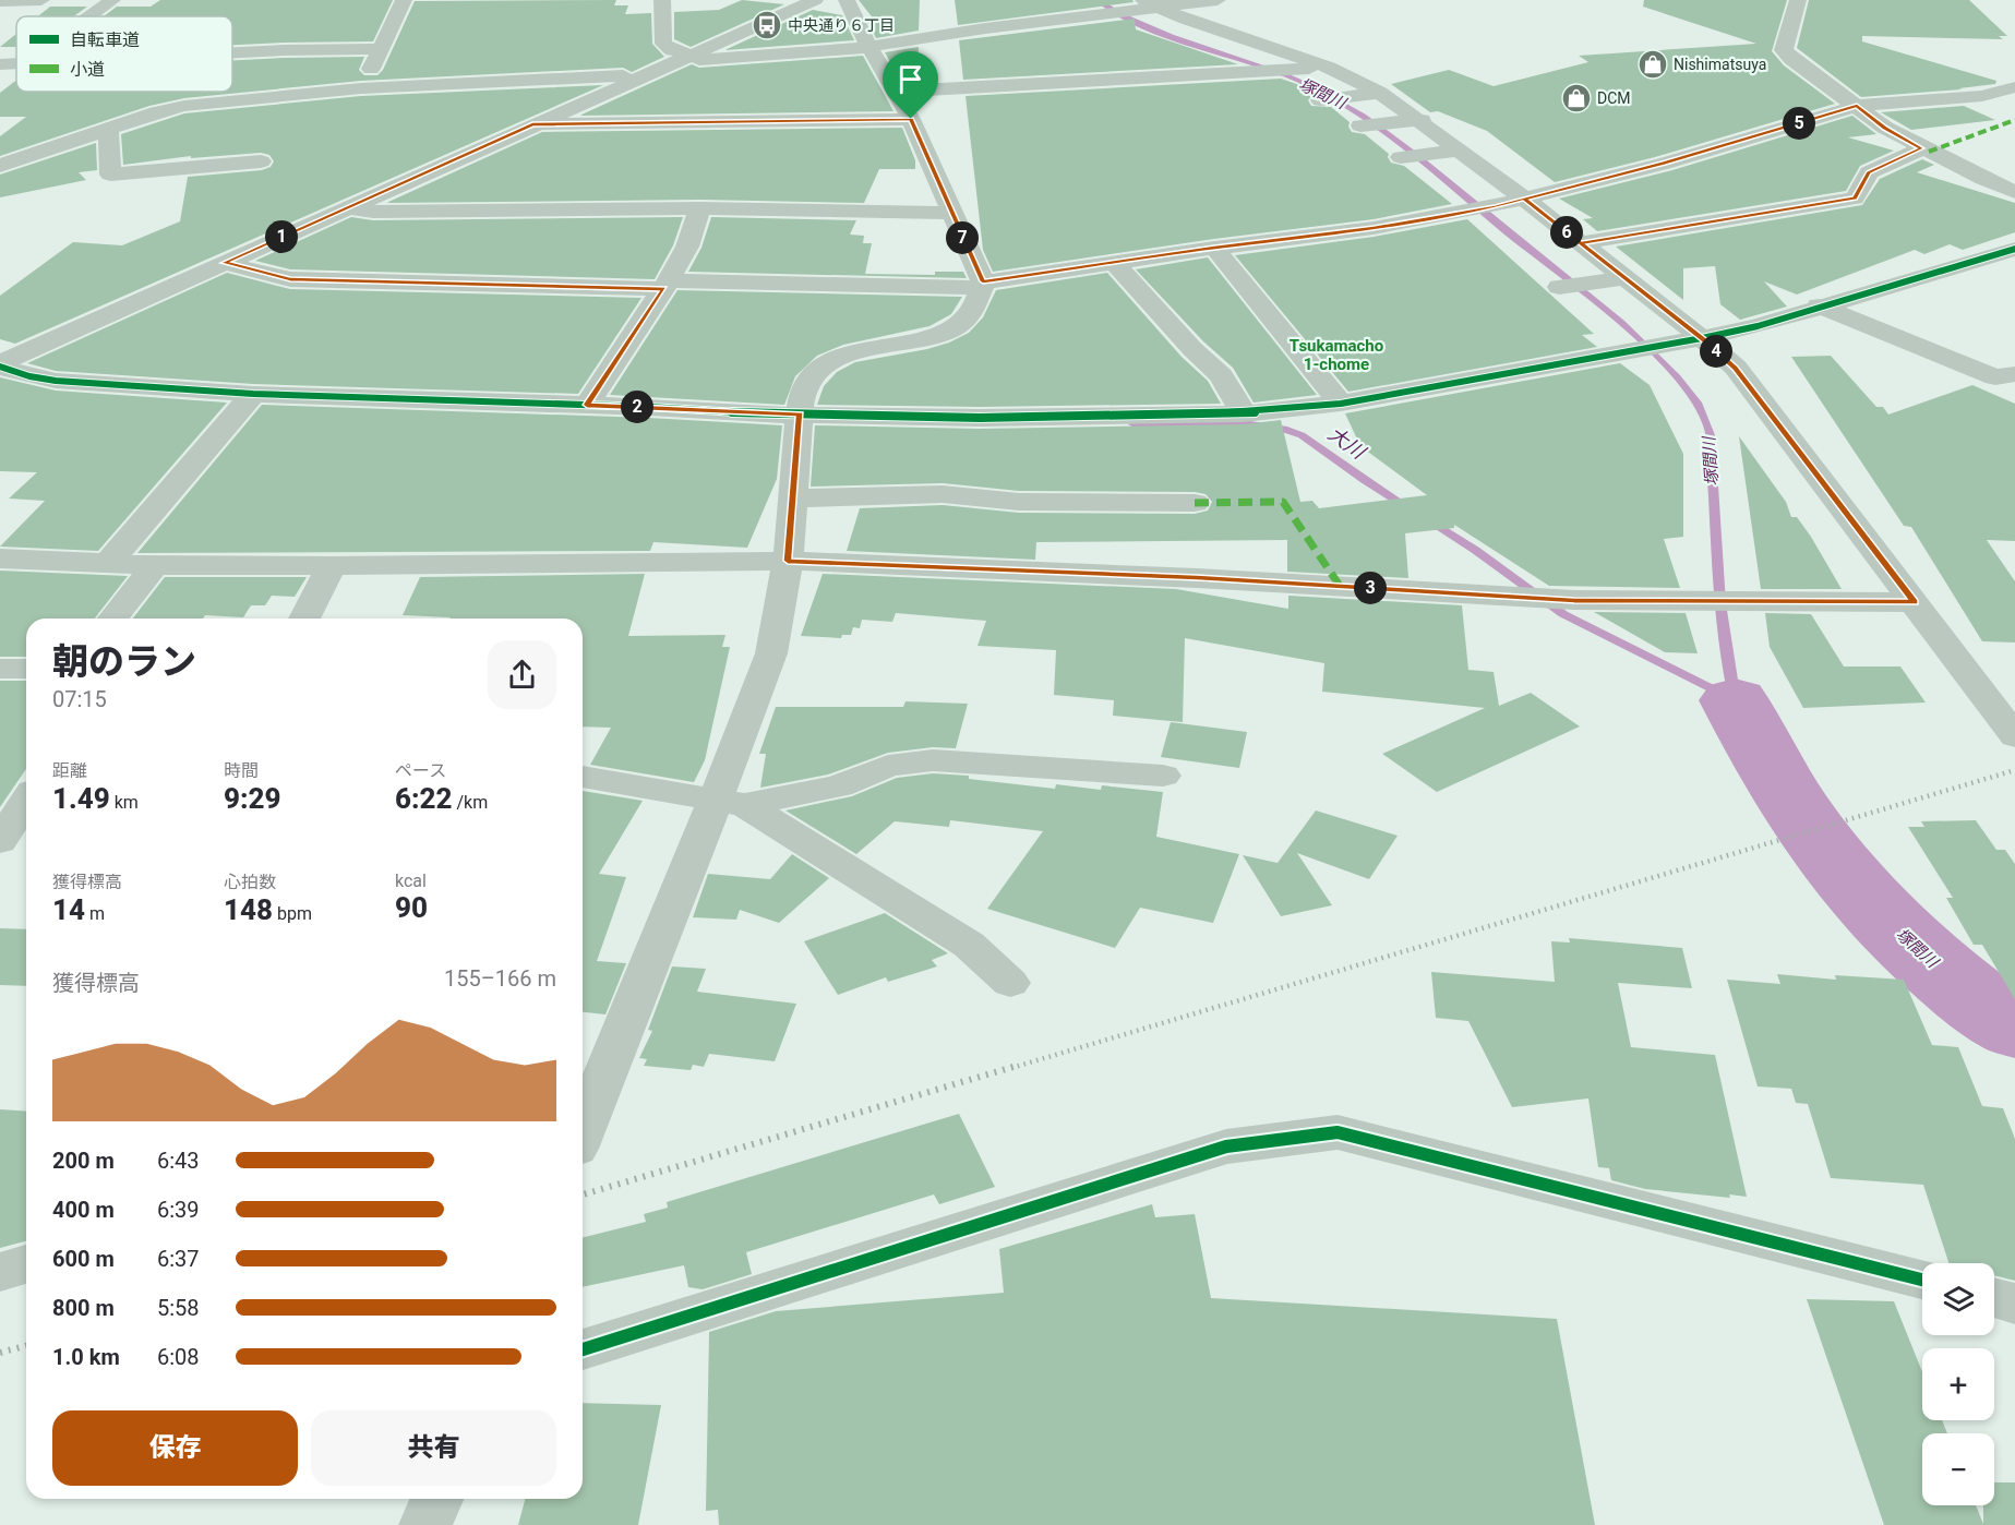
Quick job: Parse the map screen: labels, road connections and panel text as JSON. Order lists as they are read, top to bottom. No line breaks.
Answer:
{"districts":["Tsukamacho 1-chome"],"water":["塚間川","大川"],"places":{"bus stop":["中央通り６丁目"],"shop":["Nishimatsuya","DCM"]},"legend":["自転車道","小道"],"page":{"pins":["5","6","1","7","4","2","3"],"heading":["朝のラン","07:15"],"stats":[["距離","1.49 km"],["時間","9:29"],["ペース","6:22 /km"],["獲得標高","14 m"],["心拍数","148 bpm"],["kcal","90"]],"chart":["獲得標高","155–166 m"],"list":[{"name":"200 m","note":"6:43"},{"name":"400 m","note":"6:39"},{"name":"600 m","note":"6:37"},{"name":"800 m","note":"5:58"},{"name":"1.0 km","note":"6:08"}],"map_buttons":["+","−"],"buttons":["保存","共有"]}}
